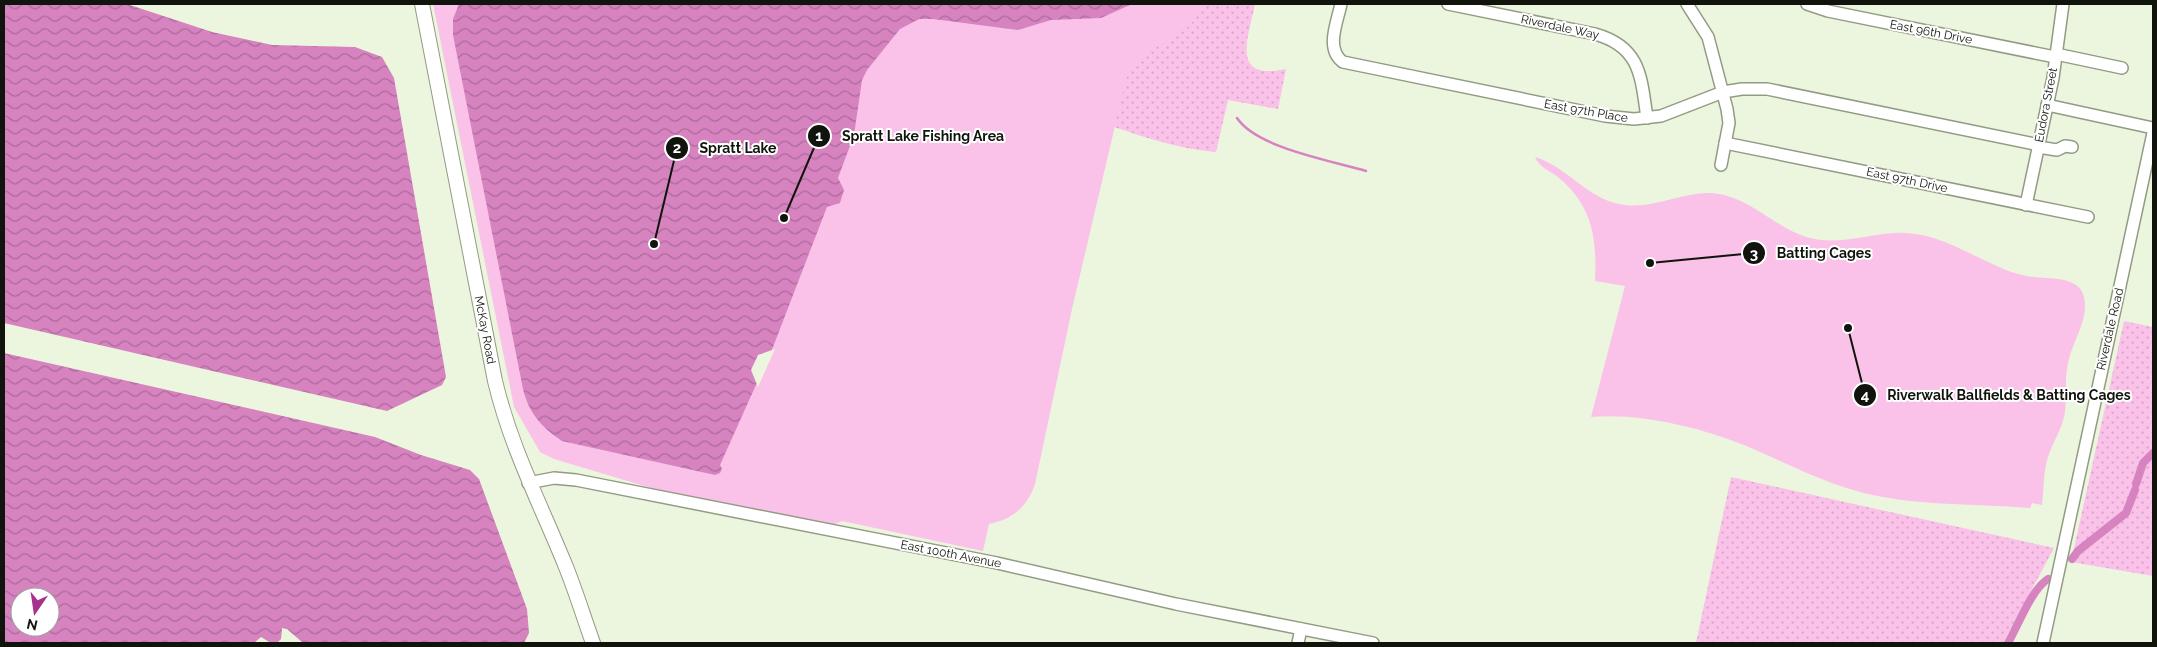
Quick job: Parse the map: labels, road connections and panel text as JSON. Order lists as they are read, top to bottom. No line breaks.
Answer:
{"streets":{"main road":["McKay Road"],"street":["Riverdale Way","East 96th Drive","Eudora Street","East 97th Place","East 97th Drive","Riverdale Road","East 100th Avenue"]},"crossings":[["Riverdale Way","East 97th Place"],["East 96th Drive","Eudora Street"],["Eudora Street","East 97th Place"],["Eudora Street","East 97th Drive"],["McKay Road","East 100th Avenue"]],"places":["Spratt Lake Fishing Area","Spratt Lake","Batting Cages","Riverwalk Ballfields & Batting Cages"],"north":"bottom"}
